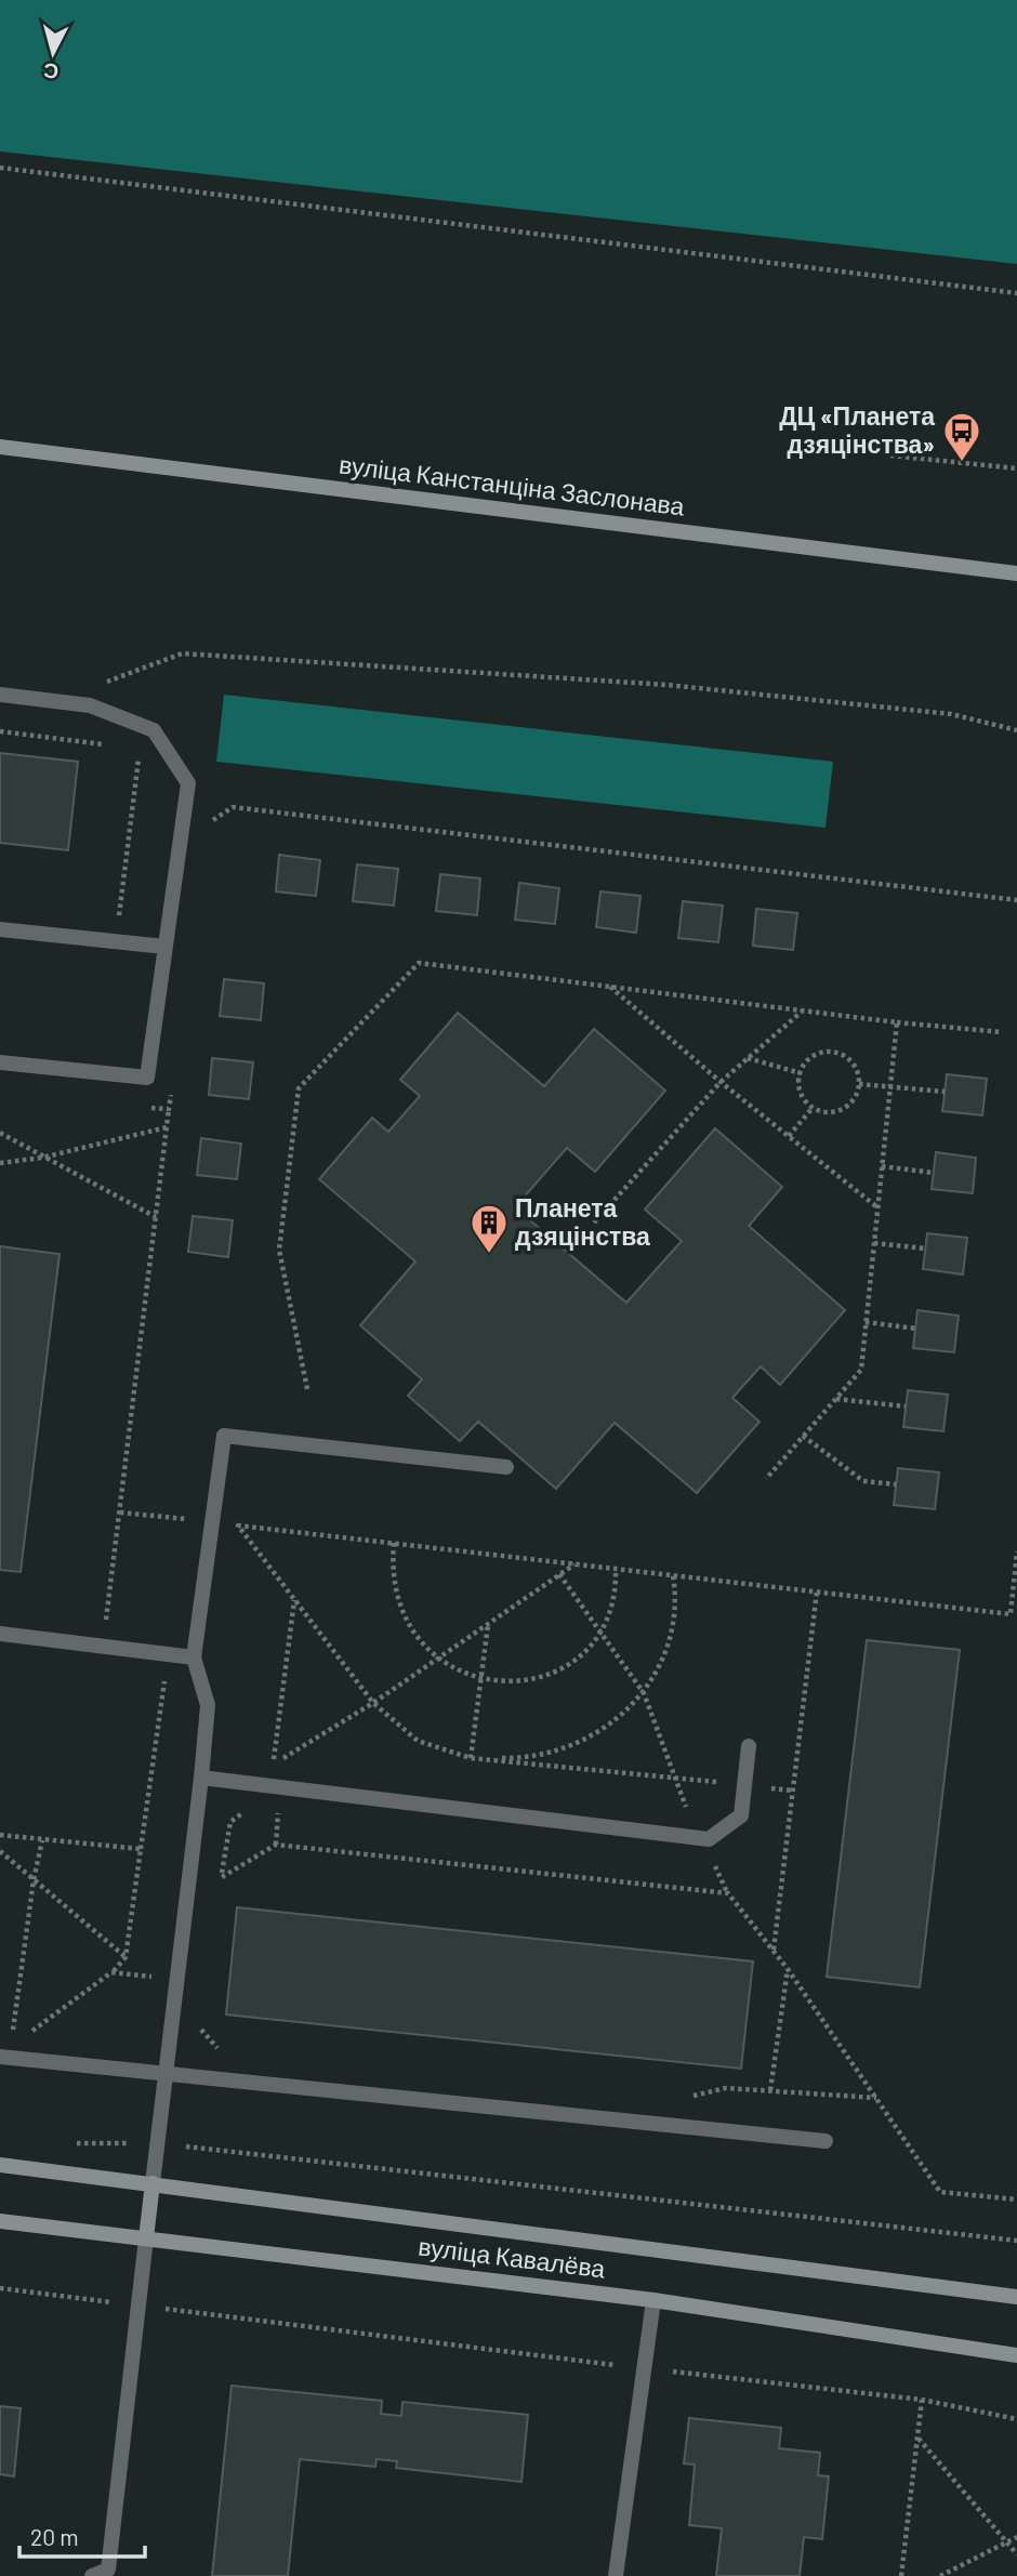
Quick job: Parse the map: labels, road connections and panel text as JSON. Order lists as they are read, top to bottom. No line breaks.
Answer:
{"streets":{"street":["вуліца Канстанціна Заслонава","вуліца Кавалёва"]},"places":{"bus stop":["ДЦ «Планета дзяцінства»"],"building":["Планета дзяцінства"]},"scale_bar":"20 m","north":"bottom"}
